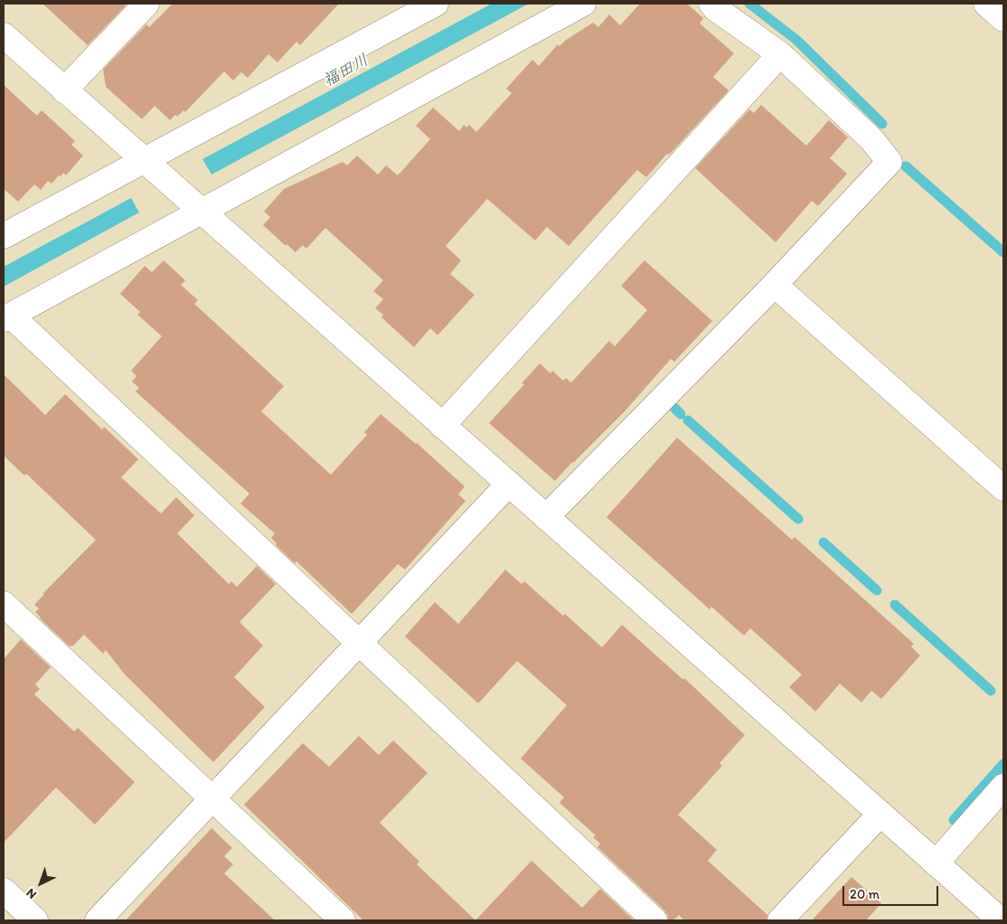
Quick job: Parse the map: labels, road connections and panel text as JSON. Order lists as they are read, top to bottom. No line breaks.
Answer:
{"water":["福田川"],"scale_bar":"20 m","north":"bottom left"}
